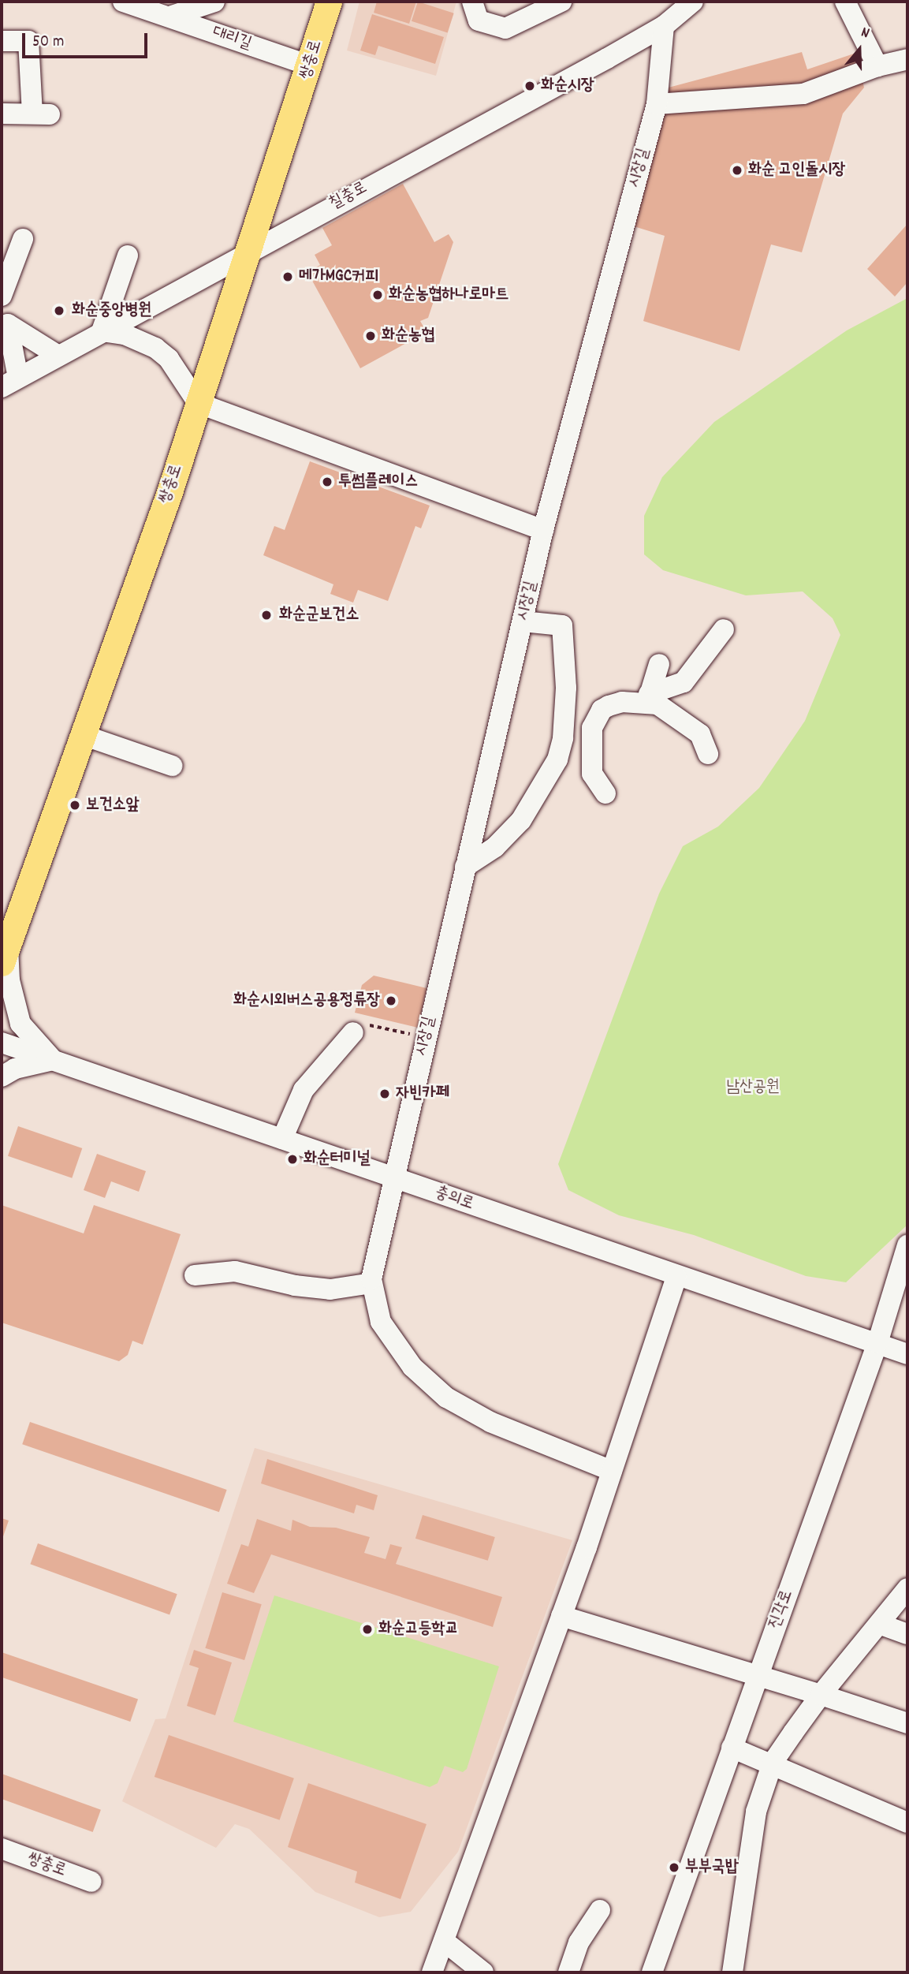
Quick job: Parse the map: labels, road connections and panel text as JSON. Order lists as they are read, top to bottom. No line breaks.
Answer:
{"streets":{"main road":["쌍충로"],"street":["대리길","시장길","칠충로","충의로","진각로"]},"crossings":[["대리길","쌍충로"],["쌍충로","칠충로"],["시장길","칠충로"],["시장길","충의로"],["충의로","진각로"]],"parks":["남산공원"],"places":["화순시장","화순 고인돌시장","메가MGC커피","화순농협하나로마트","화순중앙병원","화순농협","투썸플레이스","화순군보건소","보건소앞","화순시외버스공용정류장","자빈카페","화순터미널","화순고등학교","부부국밥"],"scale_bar":"50 m","north":"top"}
